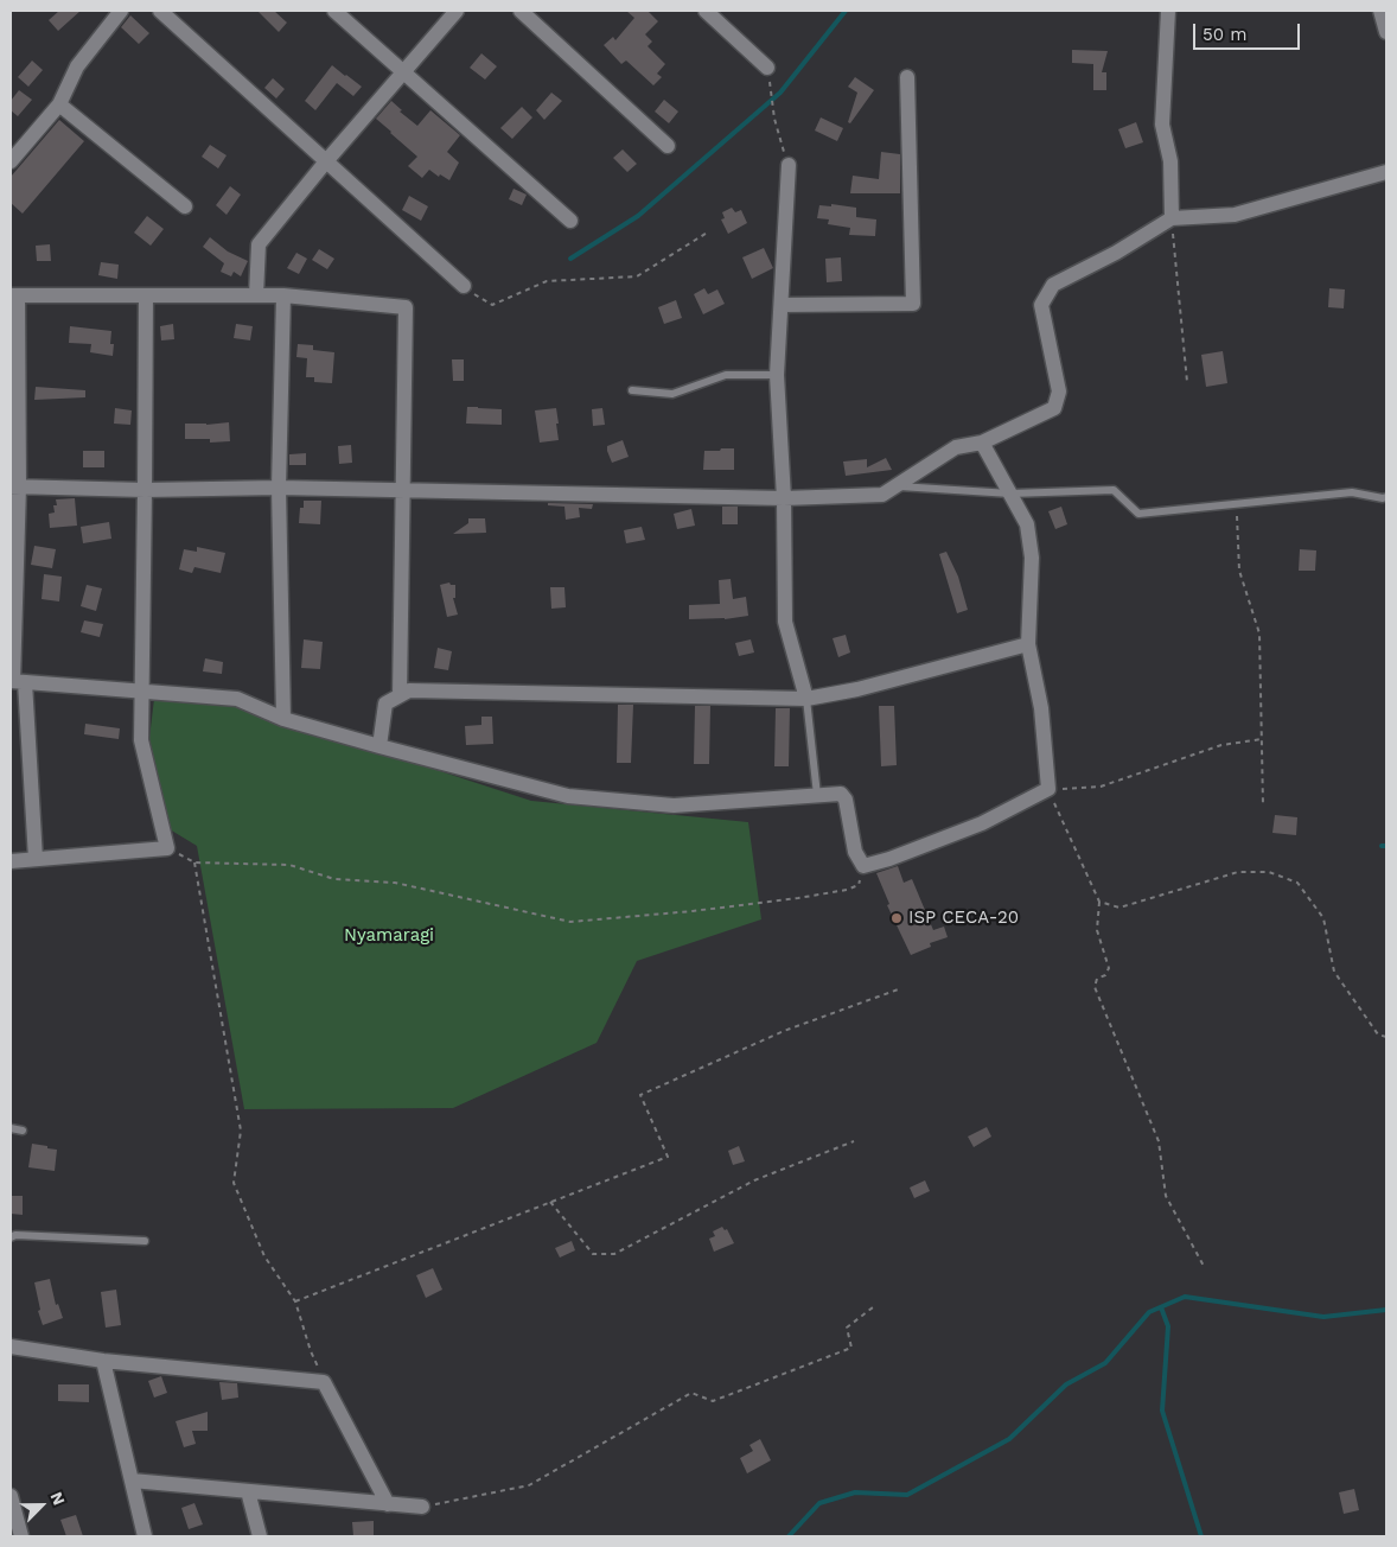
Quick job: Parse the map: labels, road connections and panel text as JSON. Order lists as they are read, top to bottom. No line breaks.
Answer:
{"parks":["Nyamaragi"],"places":["ISP CECA-20"],"scale_bar":"50 m","north":"top right"}
